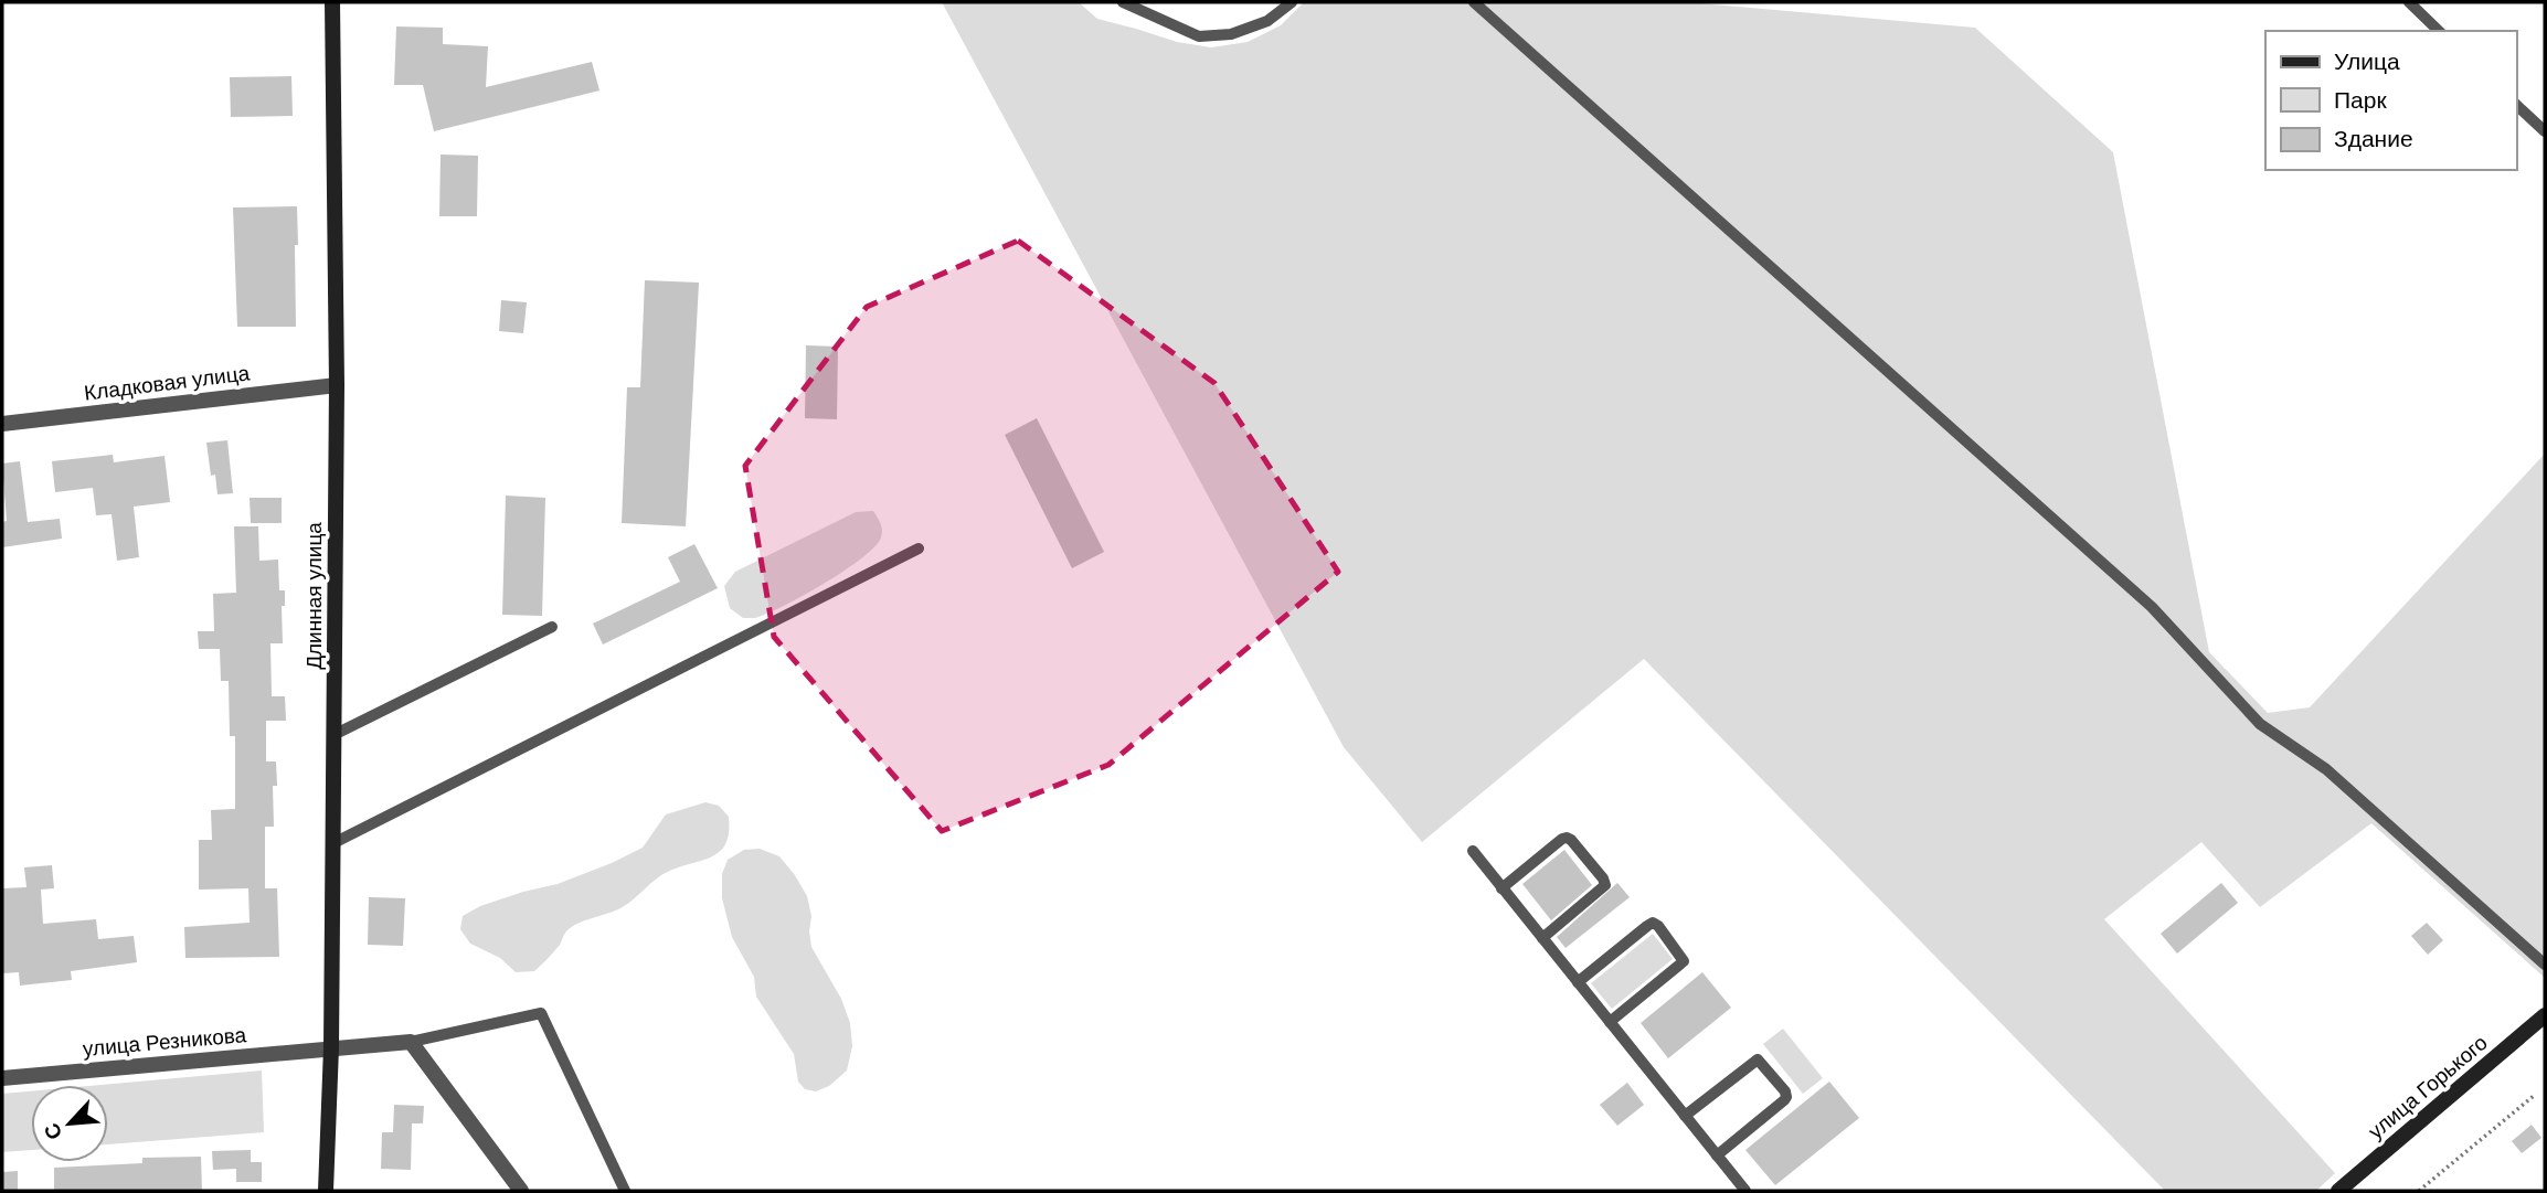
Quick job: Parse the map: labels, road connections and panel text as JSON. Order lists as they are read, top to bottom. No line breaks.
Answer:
{"streets":{"street":["Кладковая улица","Длинная улица","улица Резникова","улица Горького"]},"crossings":[["Кладковая улица","Длинная улица"],["Длинная улица","улица Резникова"]],"legend":["Улица","Парк","Здание"],"north":"bottom left"}
